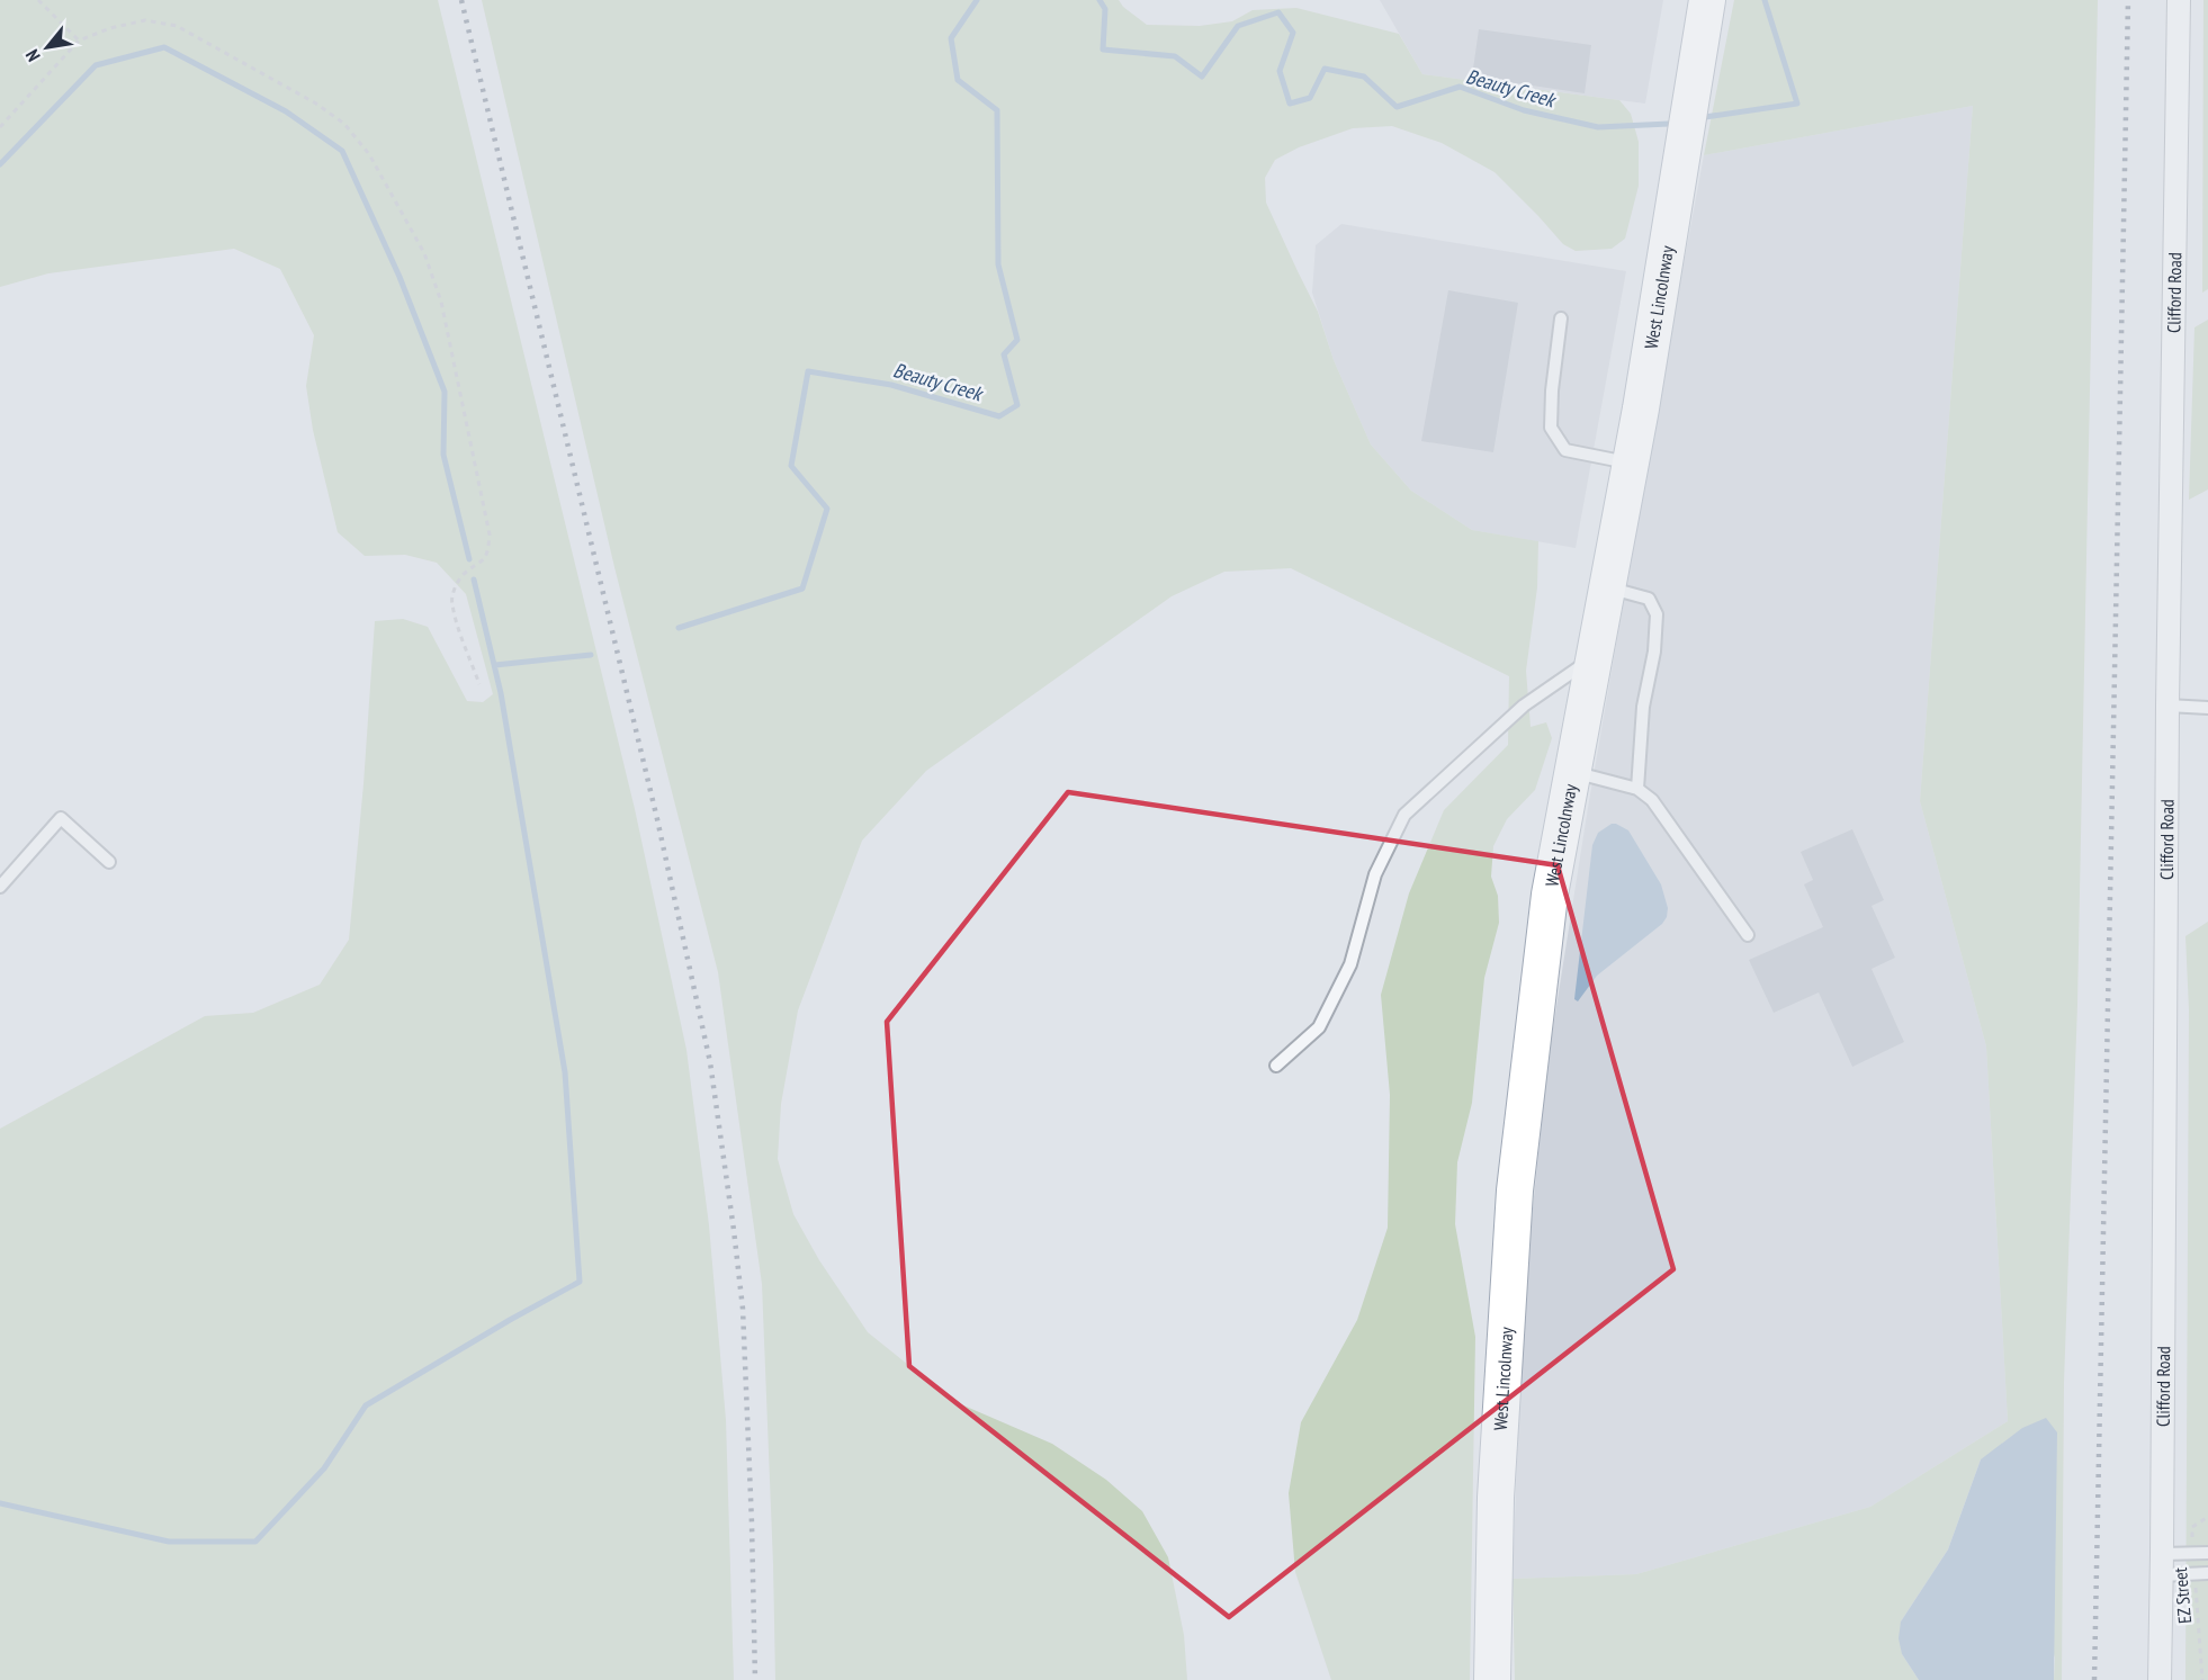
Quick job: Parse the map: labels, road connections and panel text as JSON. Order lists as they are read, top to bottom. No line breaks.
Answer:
{"streets":{"main road":["West Lincolnway"],"street":["Clifford Road"],"path":["EZ Street"]},"water":["Beauty Creek"],"north":"bottom left"}
